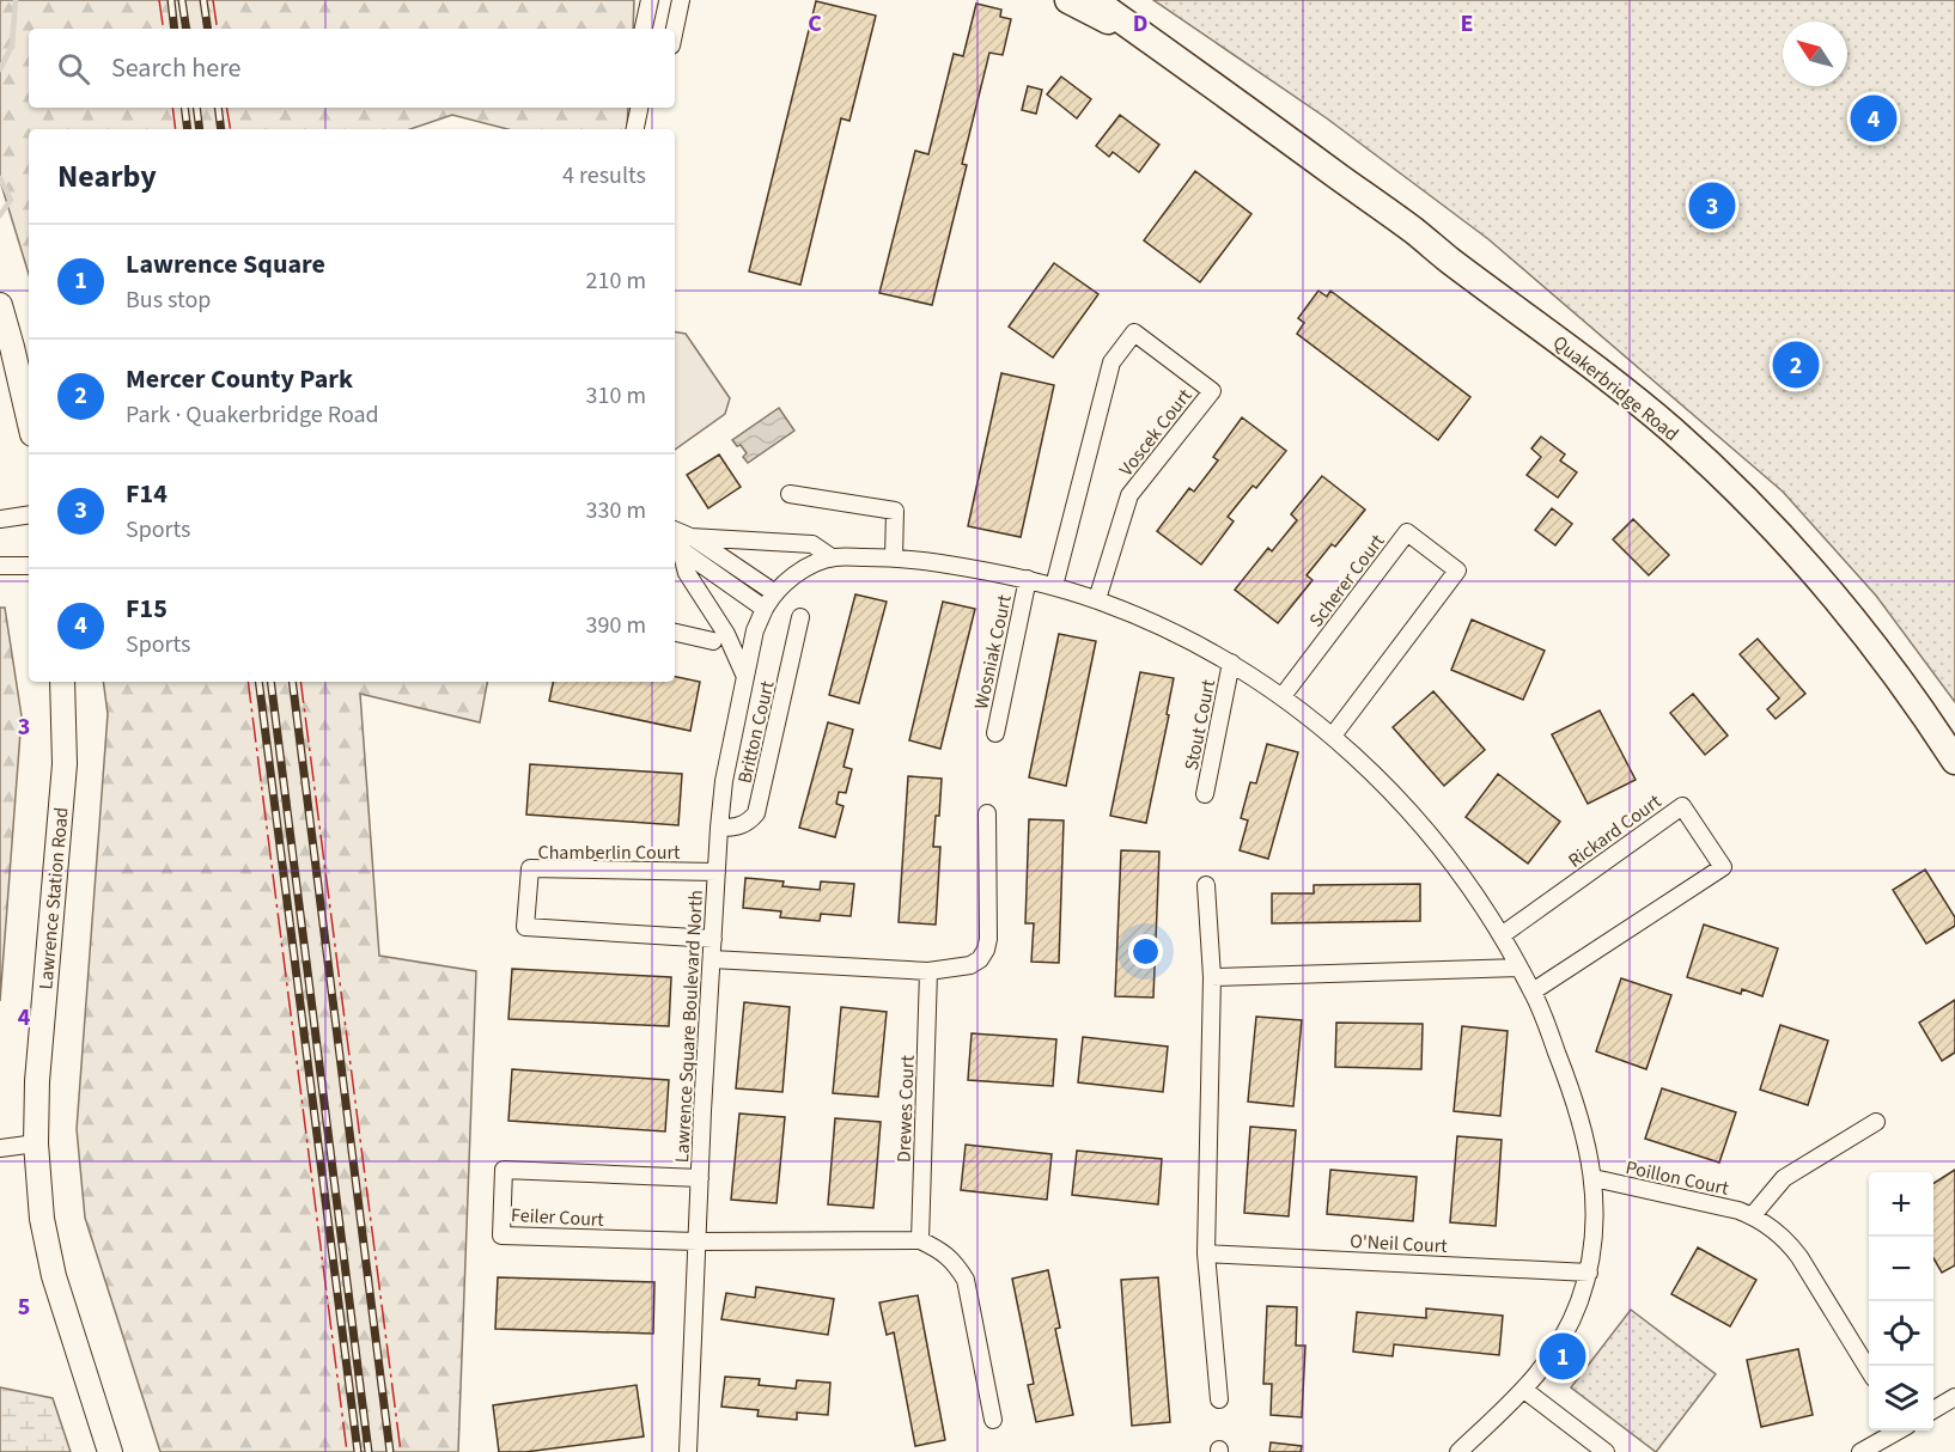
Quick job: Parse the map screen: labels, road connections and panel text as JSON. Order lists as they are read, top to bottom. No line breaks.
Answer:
{"streets":{"main road":["Quakerbridge Road","Lawrence Station Road"],"street":["Voscek Court","Scherer Court","Wosniak Court","Stout Court","Britton Court","Rickard Court","Chamberlin Court","Lawrence Square Boulevard North","Drewes Court","Poillon Court","Feiler Court","O'Neil Court"]},"crossings":[["Voscek Court","Lawrence Square Boulevard North"],["Scherer Court","Lawrence Square Boulevard North"],["Wosniak Court","Lawrence Square Boulevard North"],["Stout Court","Lawrence Square Boulevard North"],["Britton Court","Lawrence Square Boulevard North"],["Rickard Court","Lawrence Square Boulevard North"],["Chamberlin Court","Lawrence Square Boulevard North"],["Lawrence Square Boulevard North","Poillon Court"],["Lawrence Square Boulevard North","Feiler Court"],["Lawrence Square Boulevard North","O'Neil Court"]],"north":"top left","page":{"search":"Search here","pins":["4","3","2","1"],"heading":["Nearby","4 results"],"list":[{"mark":"1","name":"Lawrence Square","note":"Bus stop","value":"210 m"},{"mark":"2","name":"Mercer County Park","note":"Park · Quakerbridge Road","value":"310 m"},{"mark":"3","name":"F14","note":"Sports","value":"330 m"},{"mark":"4","name":"F15","note":"Sports","value":"390 m"}],"map_buttons":["+","−"]},"grid":{"columns":["C","D","E"],"rows":["3","4","5"]}}
